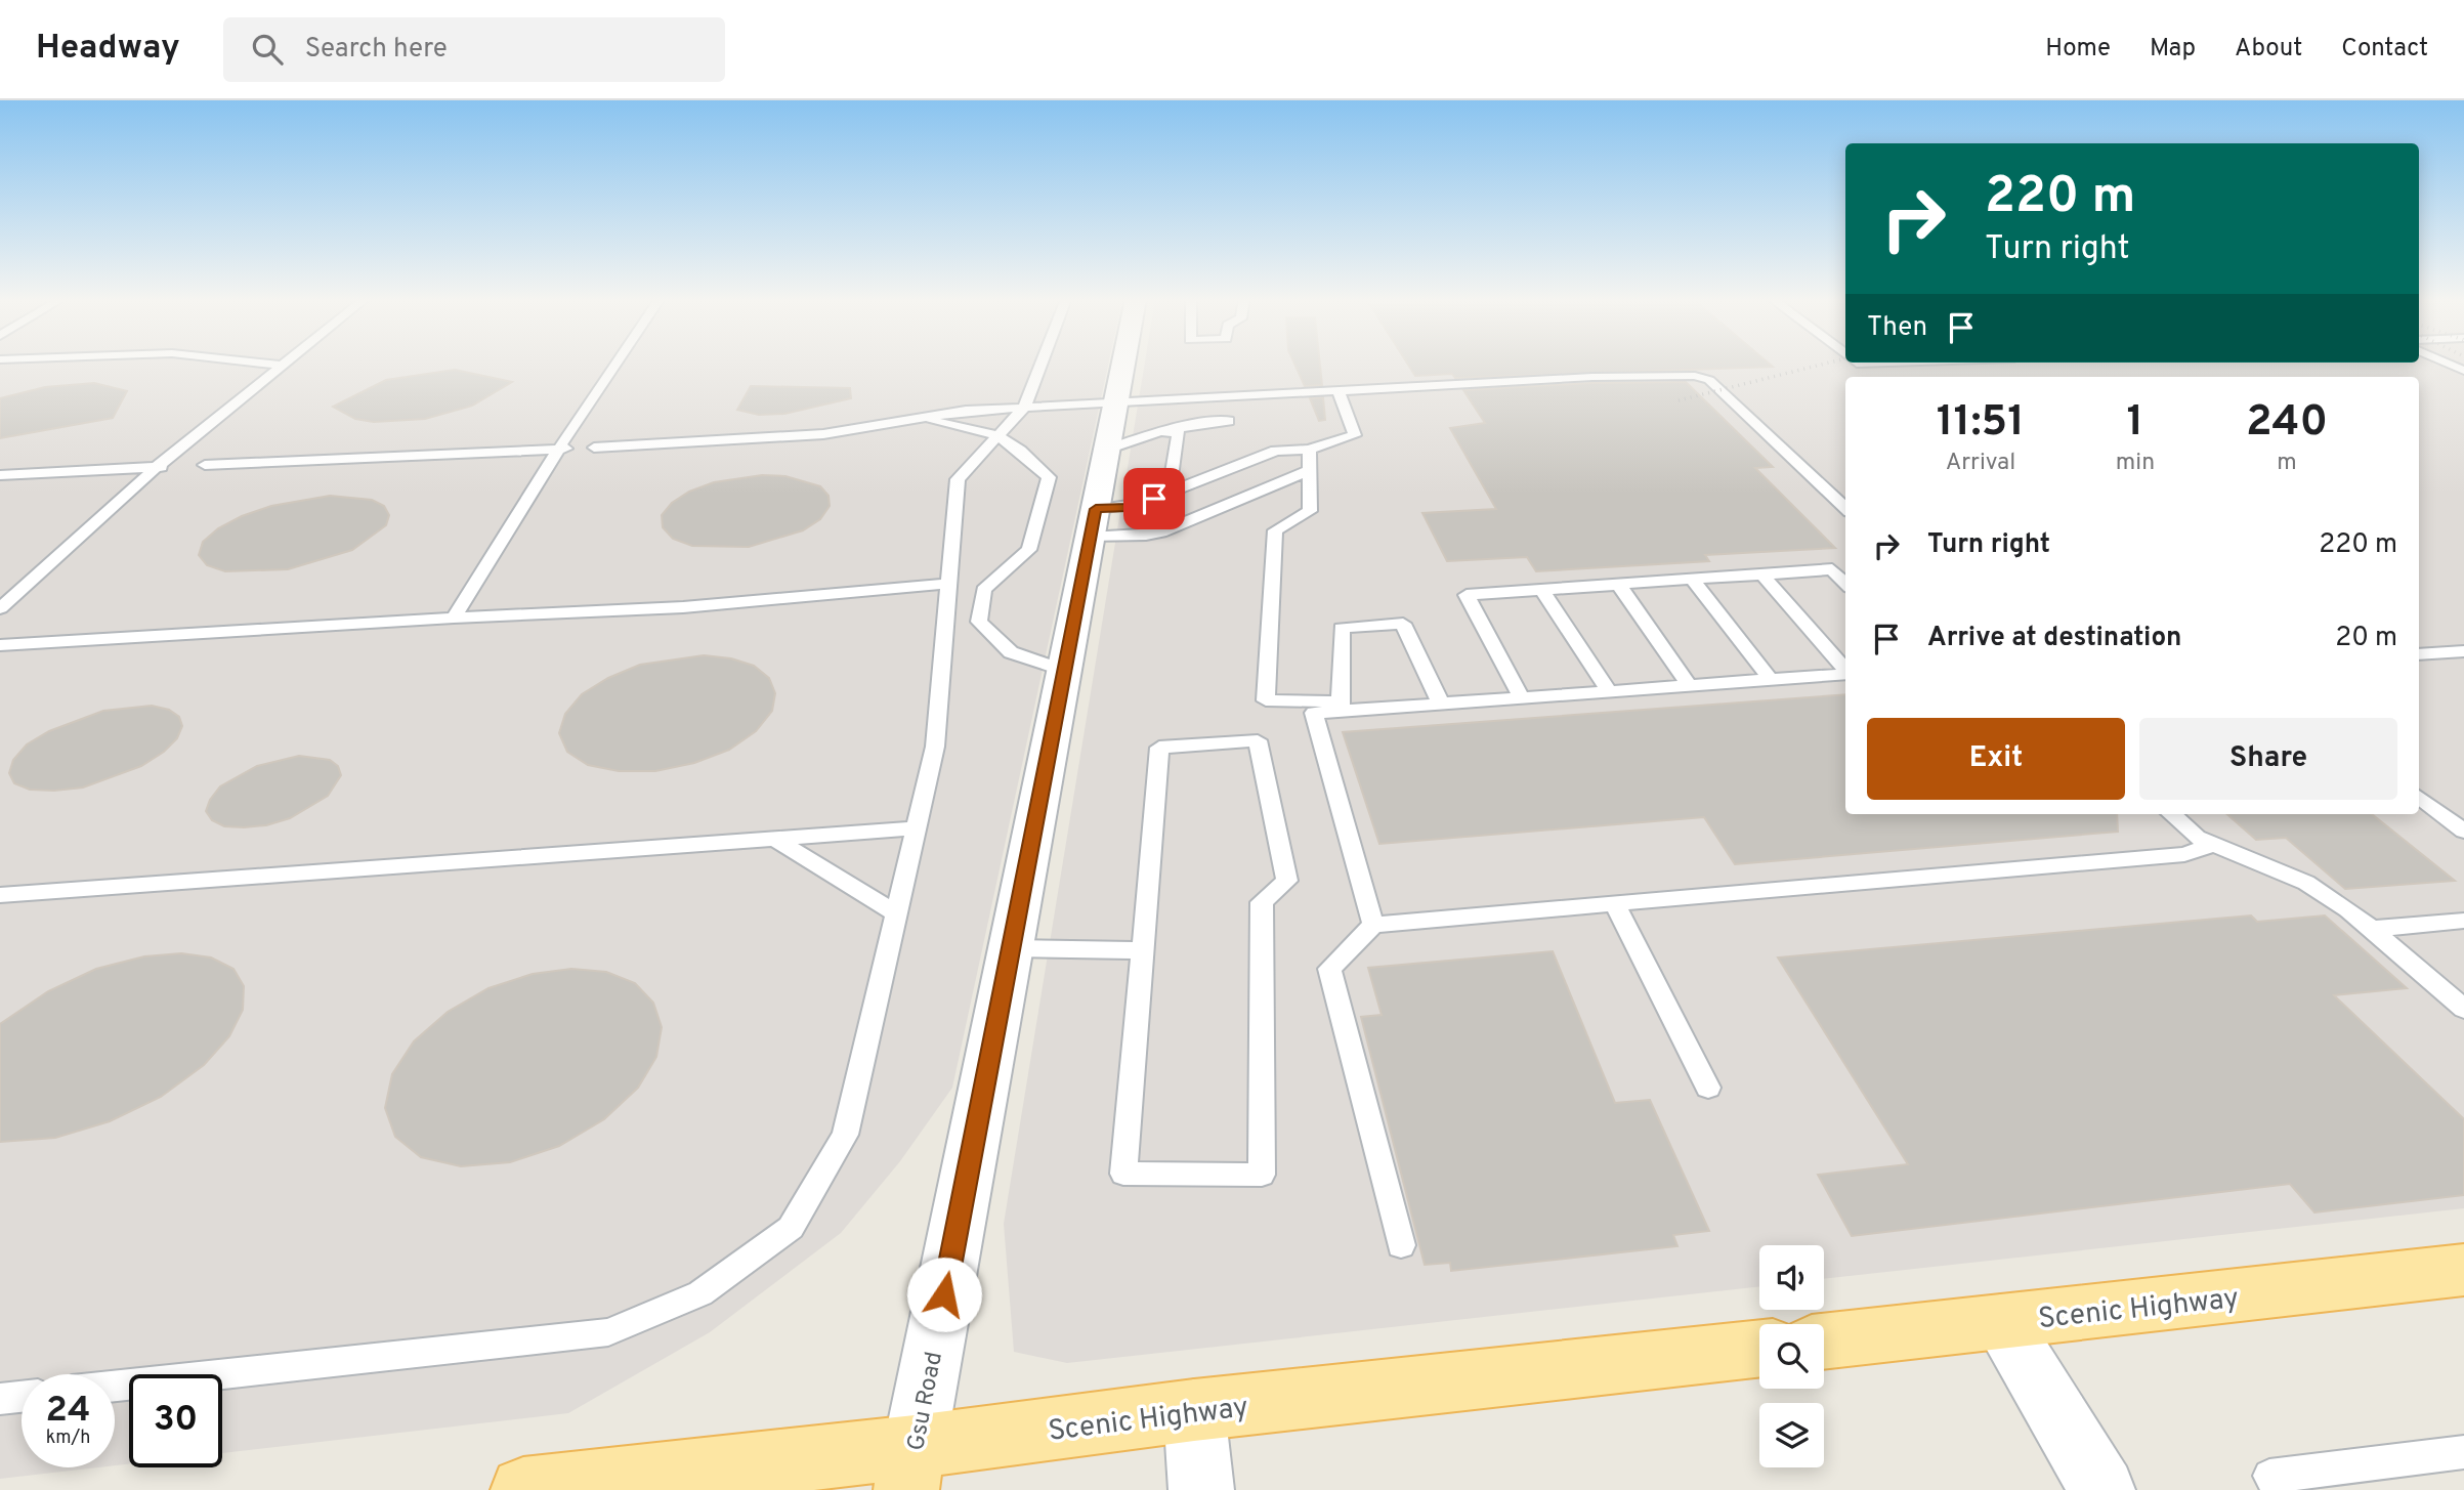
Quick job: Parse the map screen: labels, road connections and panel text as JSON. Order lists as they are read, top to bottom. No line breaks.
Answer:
{"streets":{"main road":["Scenic Highway"],"street":["Gsu Road"]},"crossings":[["Scenic Highway","Gsu Road"]],"page":{"header":"Headway","search":"Search here","nav":["Home","Map","About","Contact"],"turn":["220 m","Turn right"],"then":"Then","eta":["11:51","Arrival","1","min","240","m"],"list":[{"name":"Turn right","value":"220 m"},{"name":"Arrive at destination","value":"20 m"}],"buttons":["Exit","Share"],"speed":"24 km/h","limit":"30"}}
